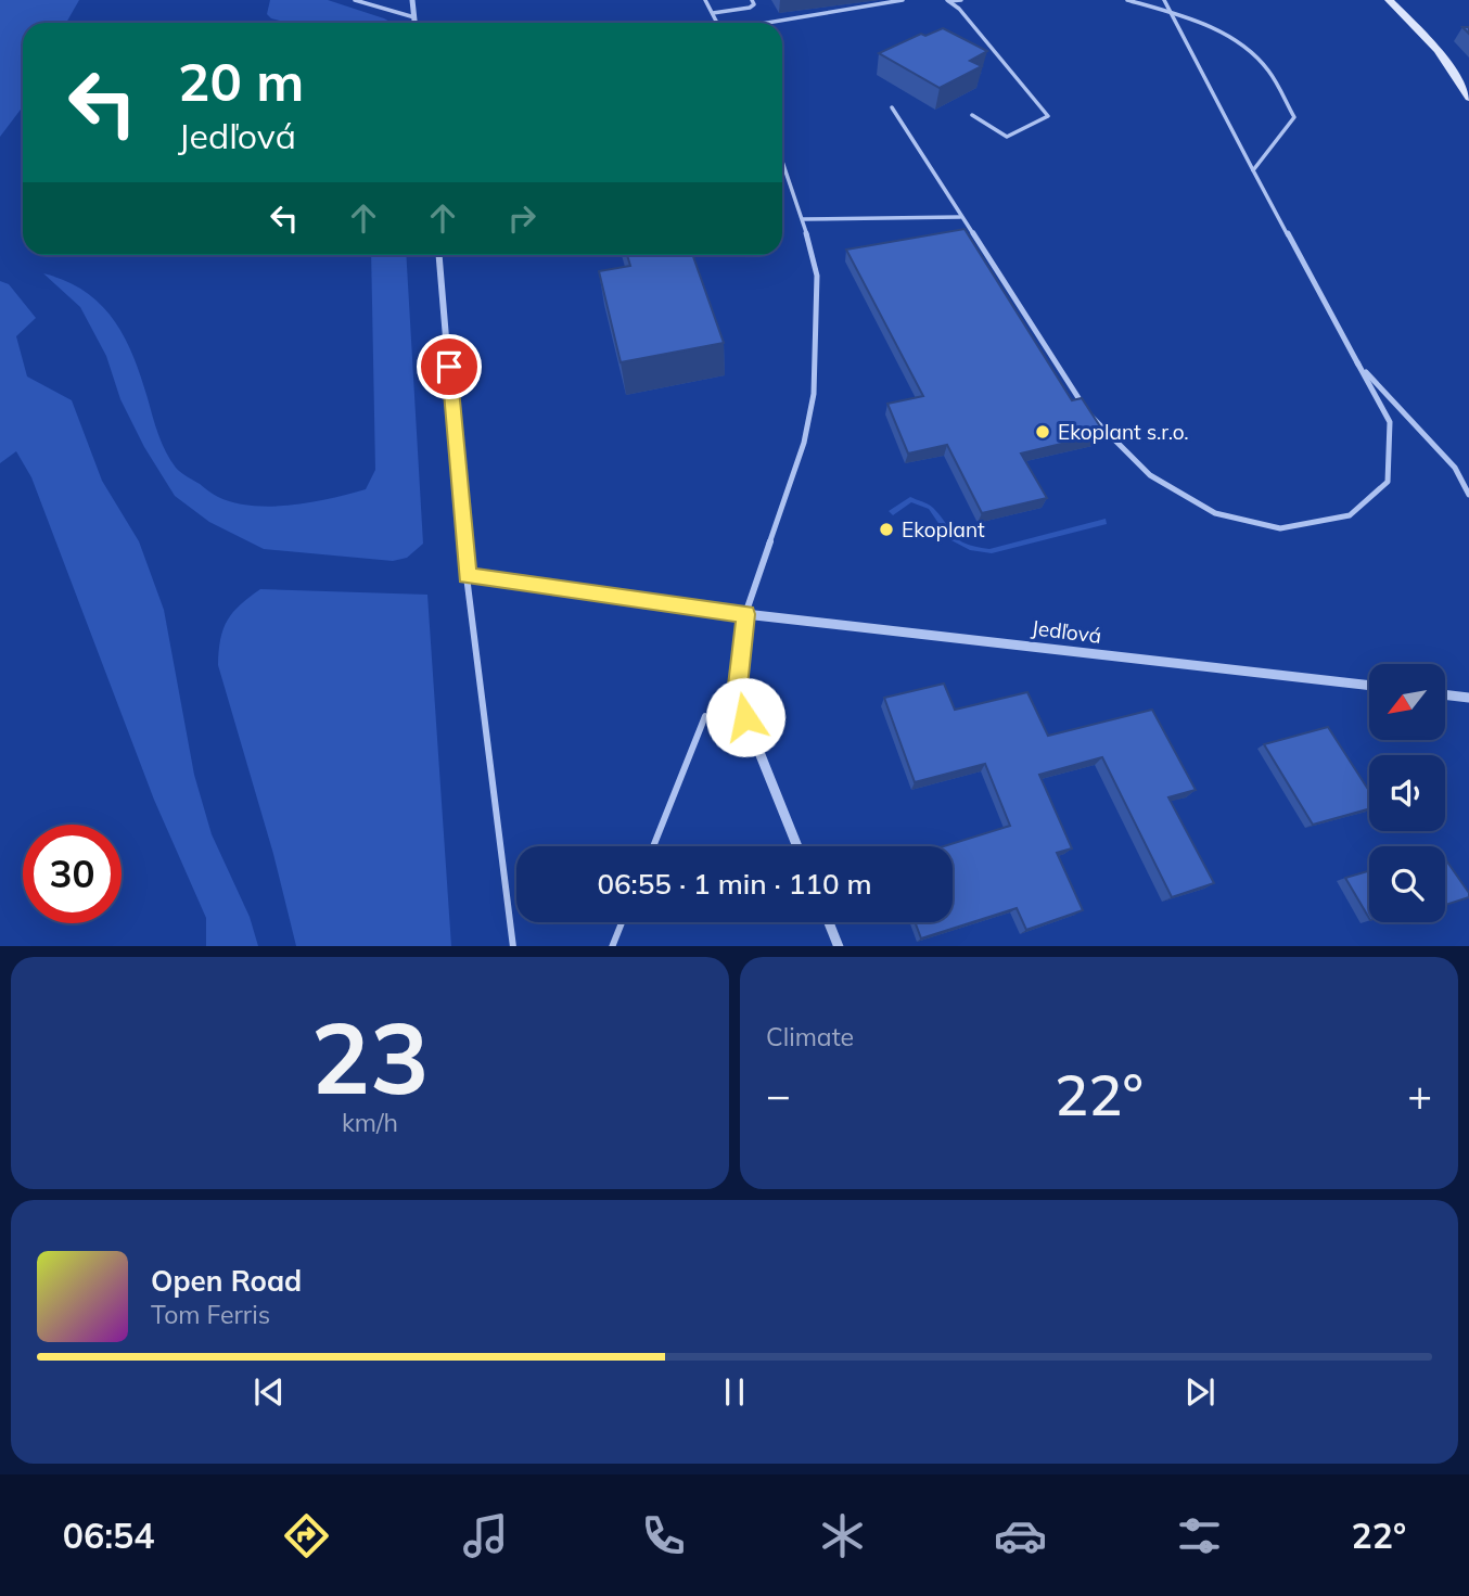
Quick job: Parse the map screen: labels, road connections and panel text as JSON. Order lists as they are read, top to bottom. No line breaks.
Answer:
{"streets":{"street":["Jedľová"]},"places":["Ekoplant s.r.o.","Ekoplant"],"north":"bottom left","page":{"turn":["20 m","Jedľová"],"limit":"30","trip":"06:55 · 1 min · 110 m","tile":[["23","km/h"],"Climate"],"heat":["−","22°","+"],"song":["Open Road","Tom Ferris"],"tabs":["06:54","22°"]}}
